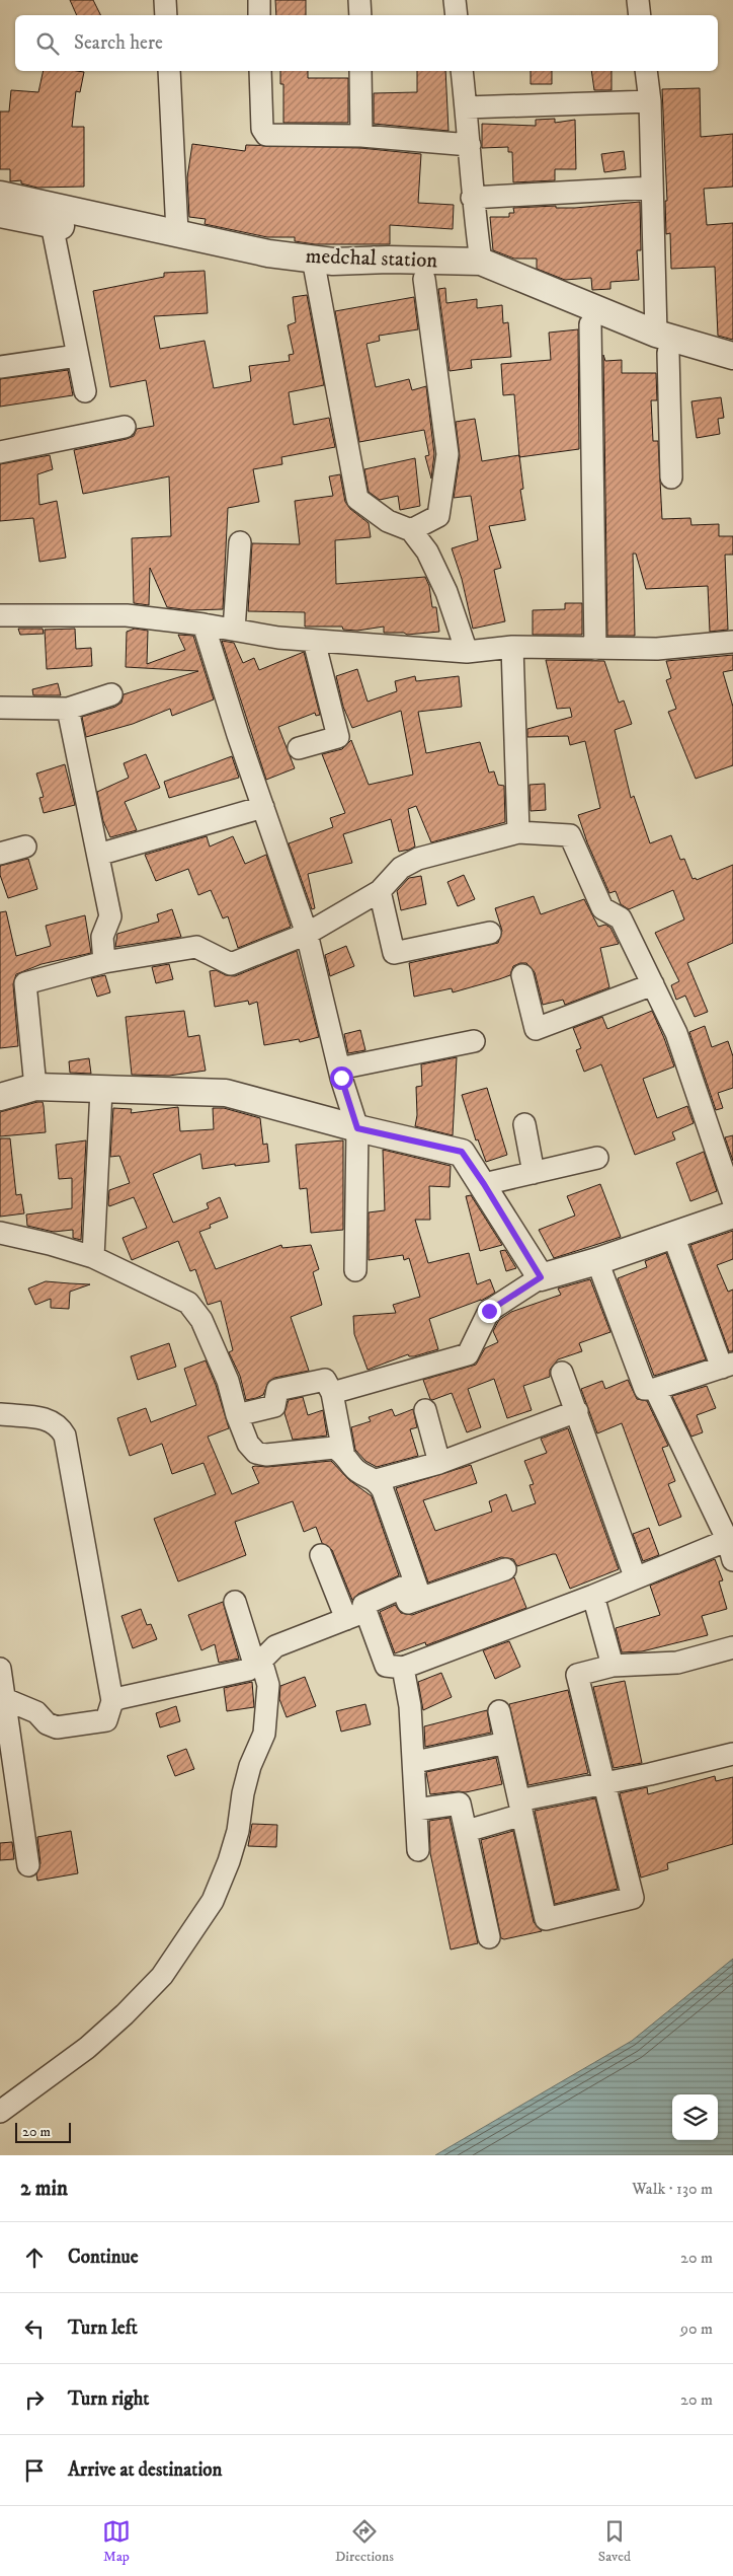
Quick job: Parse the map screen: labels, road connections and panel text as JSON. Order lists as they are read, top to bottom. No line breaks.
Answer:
{"streets":{"street":["medchal station"]},"scale_bar":"20 m","page":{"search":"Search here","scale":"20 m","heading":["2 min","Walk · 130 m"],"list":[["Continue","20 m"],["Turn left","90 m"],["Turn right","20 m"],"Arrive at destination"],"nav":["Map","Directions","Saved"]}}
